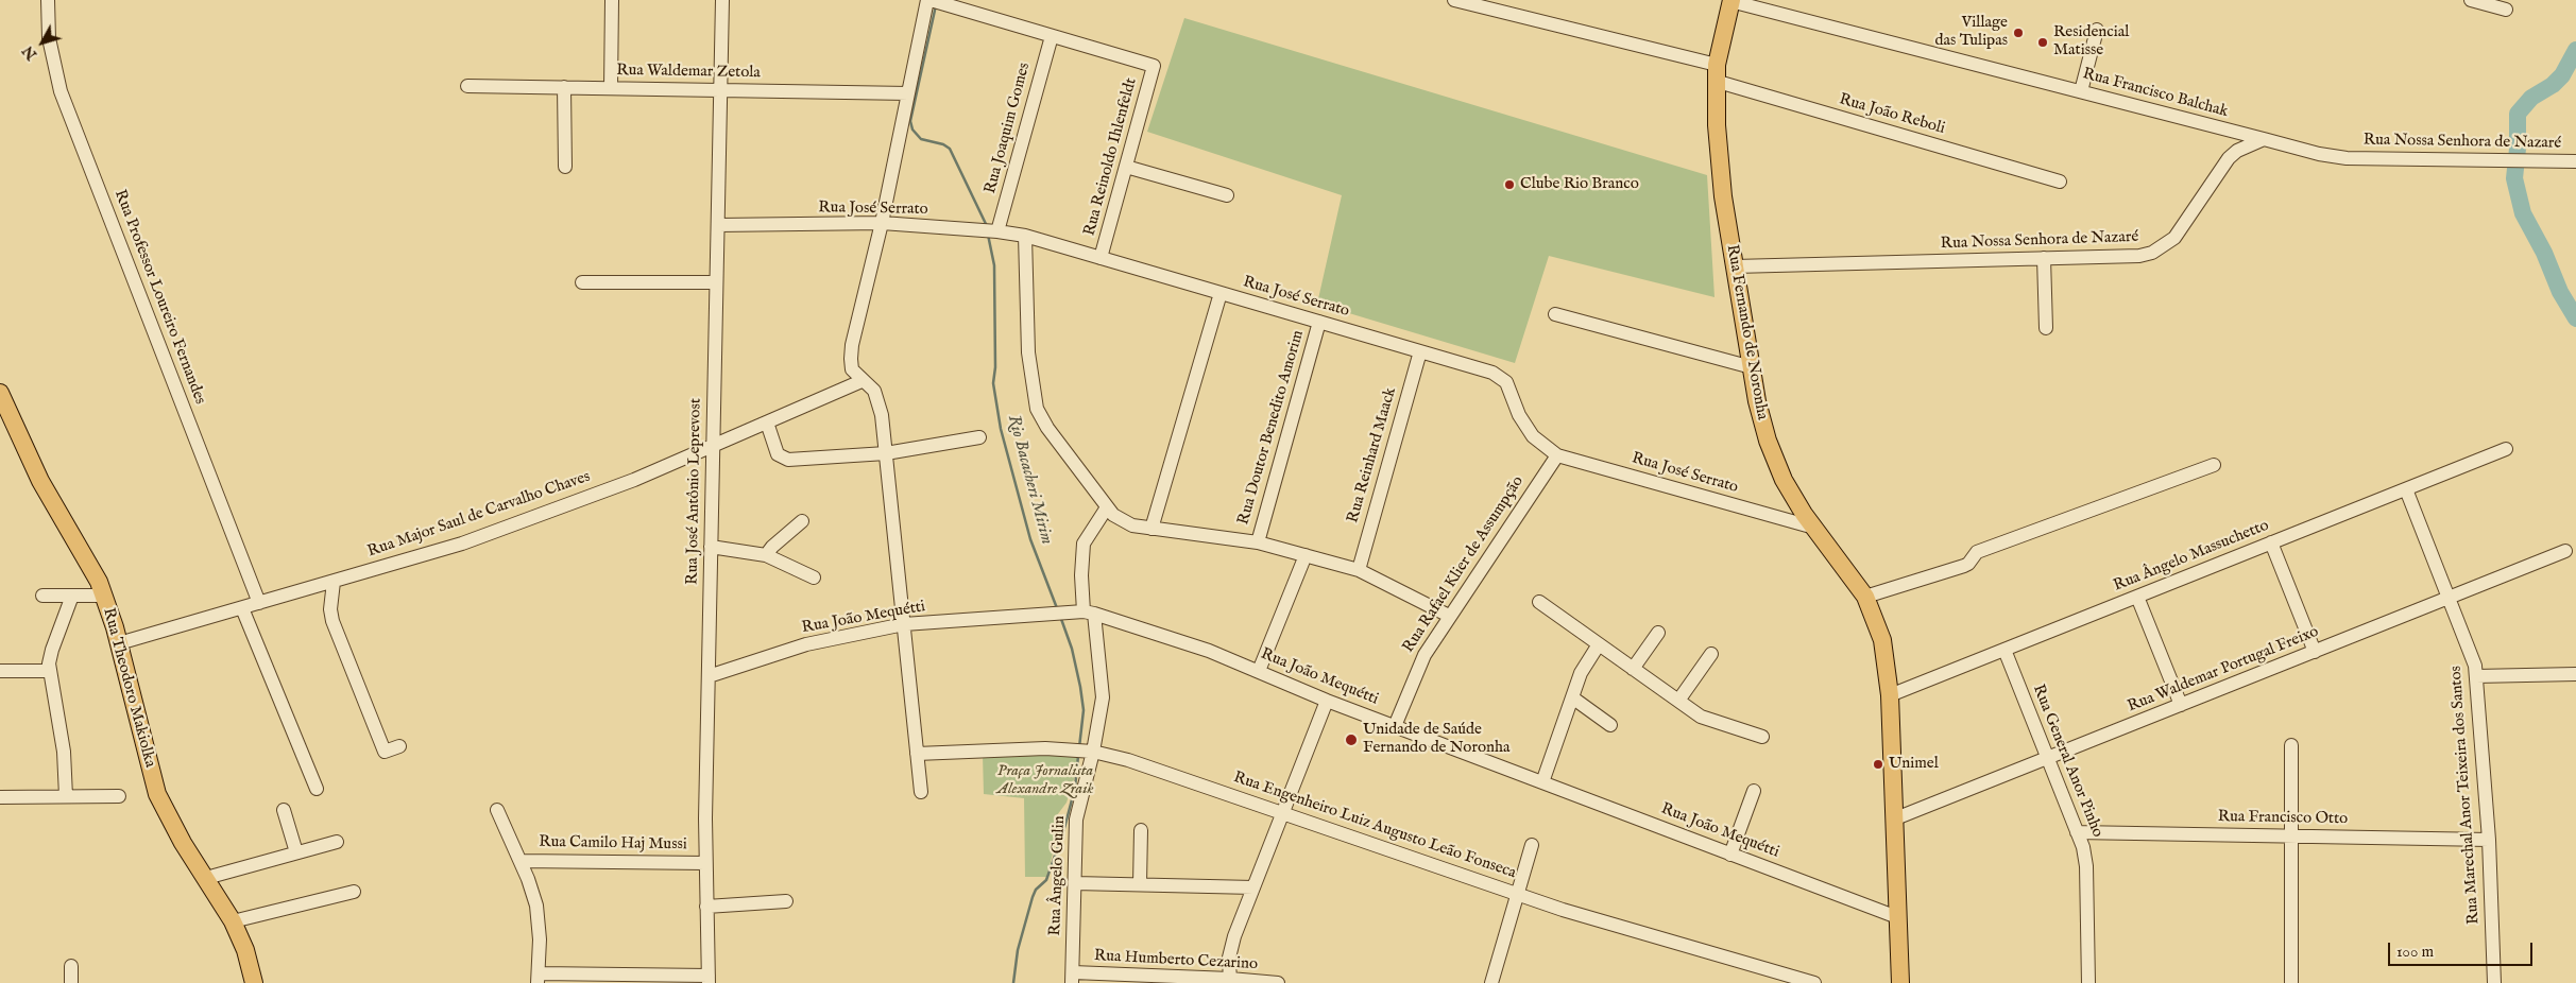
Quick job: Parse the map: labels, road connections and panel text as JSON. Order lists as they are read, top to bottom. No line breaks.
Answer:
{"streets":{"main road":["Rua Fernando de Noronha","Rua Theodoro Makiolka"],"street":["Rua Waldemar Zetola","Rua Francisco Balchak","Rua João Reboli","Rua Joaquim Gomes","Rua Nossa Senhora de Nazaré","Rua Reinoldo Ihlenfeldt","Rua José Serrato","Rua Professor Loureiro Fernandes","Rua Doutor Benedito Amorim","Rua Reinhard Maack","Rua José Antônio Leprevost","Rua Major Saul de Carvalho Chaves","Rua Ângelo Massuchetto","Rua Rafael Klier de Assumpção","Rua João Mequétti","Rua Waldemar Portugal Freixo","Rua General Anor Pinho","Rua Marechal Anor Teixeira dos Santos","Rua Francisco Otto","Rua Engenheiro Luiz Augusto Leão Fonseca","Rua Camilo Haj Mussi","Rua Ângelo Gulin","Rua Humberto Cezarino"]},"crossings":[["Rua Waldemar Zetola","Rua José Antônio Leprevost"],["Rua Francisco Balchak","Rua Nossa Senhora de Nazaré"],["Rua Francisco Balchak","Rua Fernando de Noronha"],["Rua João Reboli","Rua Fernando de Noronha"],["Rua Joaquim Gomes","Rua Reinoldo Ihlenfeldt"],["Rua Joaquim Gomes","Rua José Serrato"],["Rua Nossa Senhora de Nazaré","Rua Fernando de Noronha"],["Rua Reinoldo Ihlenfeldt","Rua José Serrato"],["Rua José Serrato","Rua Fernando de Noronha"],["Rua José Serrato","Rua Doutor Benedito Amorim"],["Rua José Serrato","Rua Reinhard Maack"],["Rua José Serrato","Rua José Antônio Leprevost"],["Rua José Serrato","Rua Rafael Klier de Assumpção"],["Rua Professor Loureiro Fernandes","Rua Major Saul de Carvalho Chaves"],["Rua Fernando de Noronha","Rua Ângelo Massuchetto"],["Rua Fernando de Noronha","Rua João Mequétti"],["Rua Fernando de Noronha","Rua Waldemar Portugal Freixo"],["Rua José Antônio Leprevost","Rua Major Saul de Carvalho Chaves"],["Rua José Antônio Leprevost","Rua João Mequétti"],["Rua José Antônio Leprevost","Rua Camilo Haj Mussi"],["Rua Major Saul de Carvalho Chaves","Rua Theodoro Makiolka"],["Rua Ângelo Massuchetto","Rua General Anor Pinho"],["Rua Ângelo Massuchetto","Rua Marechal Anor Teixeira dos Santos"],["Rua Rafael Klier de Assumpção","Rua João Mequétti"],["Rua João Mequétti","Rua Ângelo Gulin"],["Rua Waldemar Portugal Freixo","Rua General Anor Pinho"],["Rua Waldemar Portugal Freixo","Rua Marechal Anor Teixeira dos Santos"],["Rua General Anor Pinho","Rua Francisco Otto"],["Rua Marechal Anor Teixeira dos Santos","Rua Francisco Otto"],["Rua Engenheiro Luiz Augusto Leão Fonseca","Rua Ângelo Gulin"],["Rua Ângelo Gulin","Rua Humberto Cezarino"]],"water":["Rio Bacacheri Mirim"],"parks":["Praça Jornalista Alexandre Zraik"],"places":["Village das Tulipas","Residencial Matisse","Clube Rio Branco","Unidade de Saúde Fernando de Noronha","Unimel"],"scale_bar":"100 m","north":"bottom left"}
